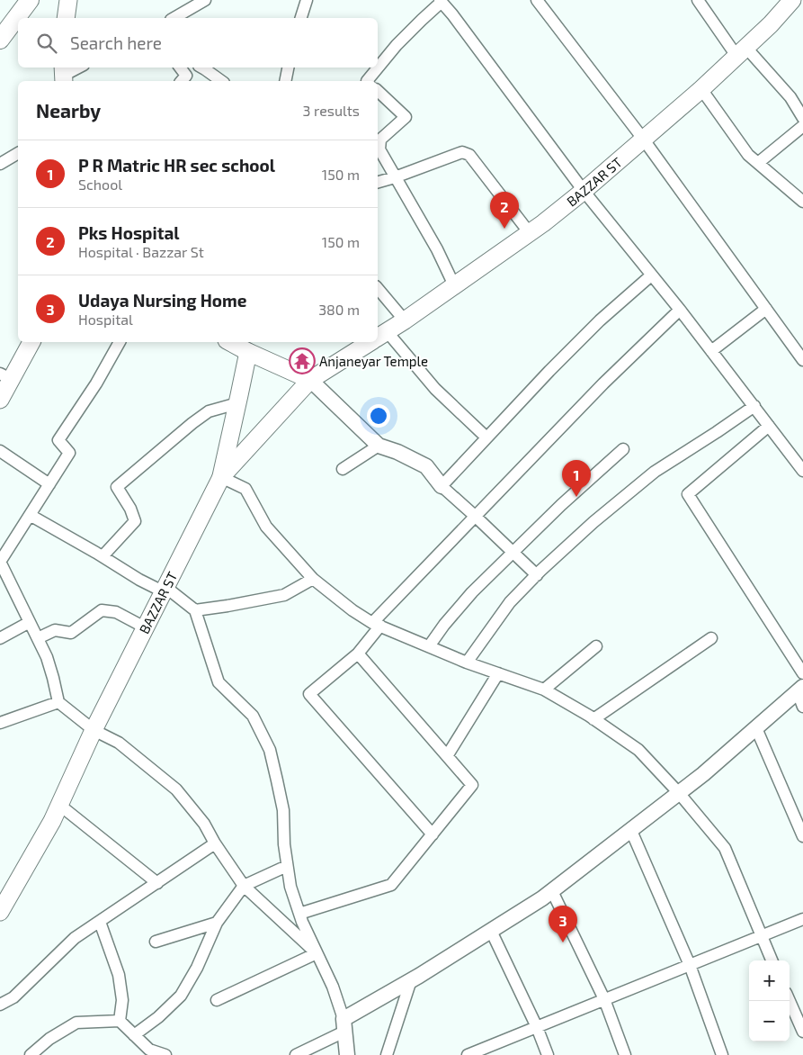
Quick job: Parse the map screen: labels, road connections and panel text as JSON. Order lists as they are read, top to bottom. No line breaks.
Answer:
{"streets":{"main road":["BAZZAR ST"]},"places":{"temple":["Anjaneyar Temple"]},"page":{"search":"Search here","heading":["Nearby","3 results"],"list":[{"mark":"1","name":"P R Matric HR sec school","note":"School","value":"150 m"},{"mark":"2","name":"Pks Hospital","note":"Hospital · Bazzar St","value":"150 m"},{"mark":"3","name":"Udaya Nursing Home","note":"Hospital","value":"380 m"}],"pins":["2","1","3"],"map_buttons":["+","−"]}}
